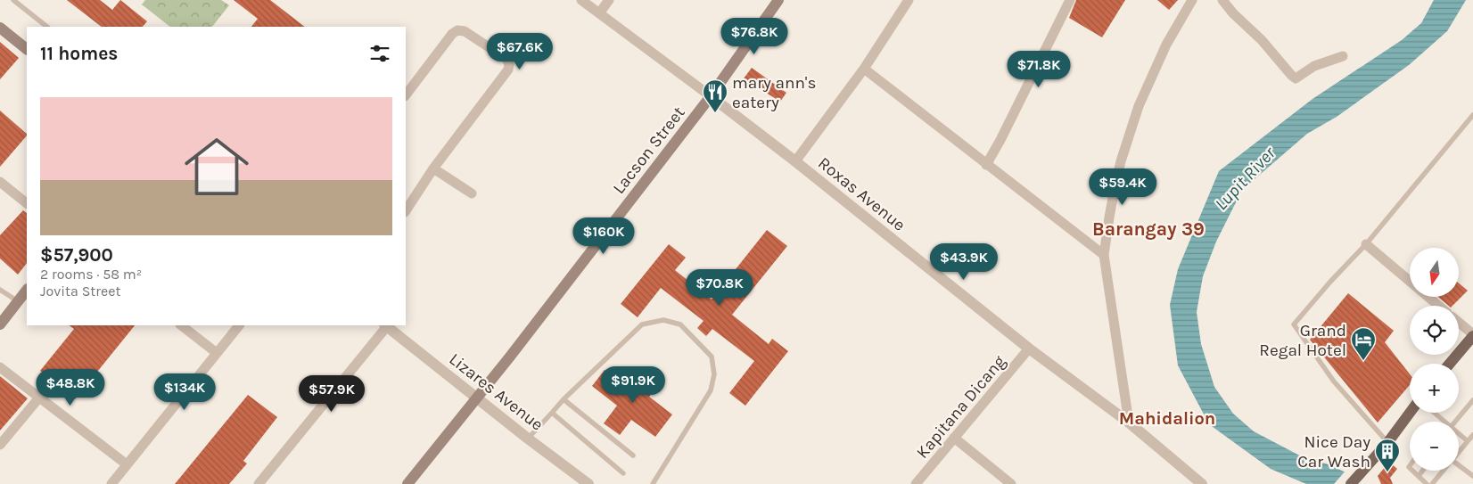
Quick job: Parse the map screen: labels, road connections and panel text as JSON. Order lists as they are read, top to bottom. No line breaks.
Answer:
{"streets":{"main road":["Lacson Street"],"street":["Roxas Avenue","Lizares Avenue","Kapitana Dicang"]},"crossings":[["Lacson Street","Roxas Avenue"],["Lacson Street","Lizares Avenue"],["Roxas Avenue","Kapitana Dicang"]],"districts":["Barangay 39","Mahidalion"],"water":["Lupit River"],"places":{"restaurant":["mary ann's eatery"],"hotel":["Grand Regal Hotel"],"building":["Nice Day Car Wash"]},"north":"bottom","page":{"price":["$76.8K","$67.6K","$71.8K","$59.4K","$160K","$43.9K","$70.8K","$91.9K","$48.8K","$134K","$57.9K"],"heading":"11 homes","list":[{"name":"$57,900","note":"2 rooms · 58 m² · Jovita Street"}],"map_buttons":["+","−"]}}
